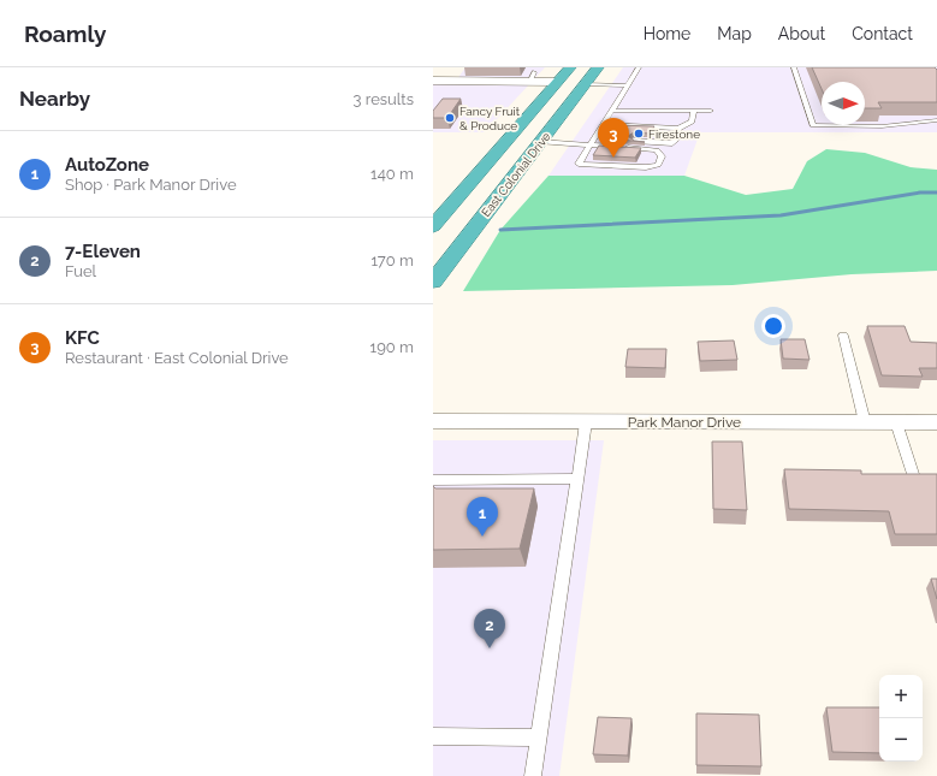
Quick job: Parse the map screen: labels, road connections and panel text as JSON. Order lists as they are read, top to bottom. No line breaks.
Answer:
{"streets":{"highway":["East Colonial Drive"],"street":["Park Manor Drive"]},"places":["Fancy Fruit & Produce","Firestone"],"north":"right","page":{"header":"Roamly","nav":["Home","Map","About","Contact"],"heading":["Nearby","3 results"],"pins":["3","1","2"],"list":[{"mark":"1","name":"AutoZone","note":"Shop · Park Manor Drive","value":"140 m"},{"mark":"2","name":"7-Eleven","note":"Fuel","value":"170 m"},{"mark":"3","name":"KFC","note":"Restaurant · East Colonial Drive","value":"190 m"}],"map_buttons":["+","−"]}}
